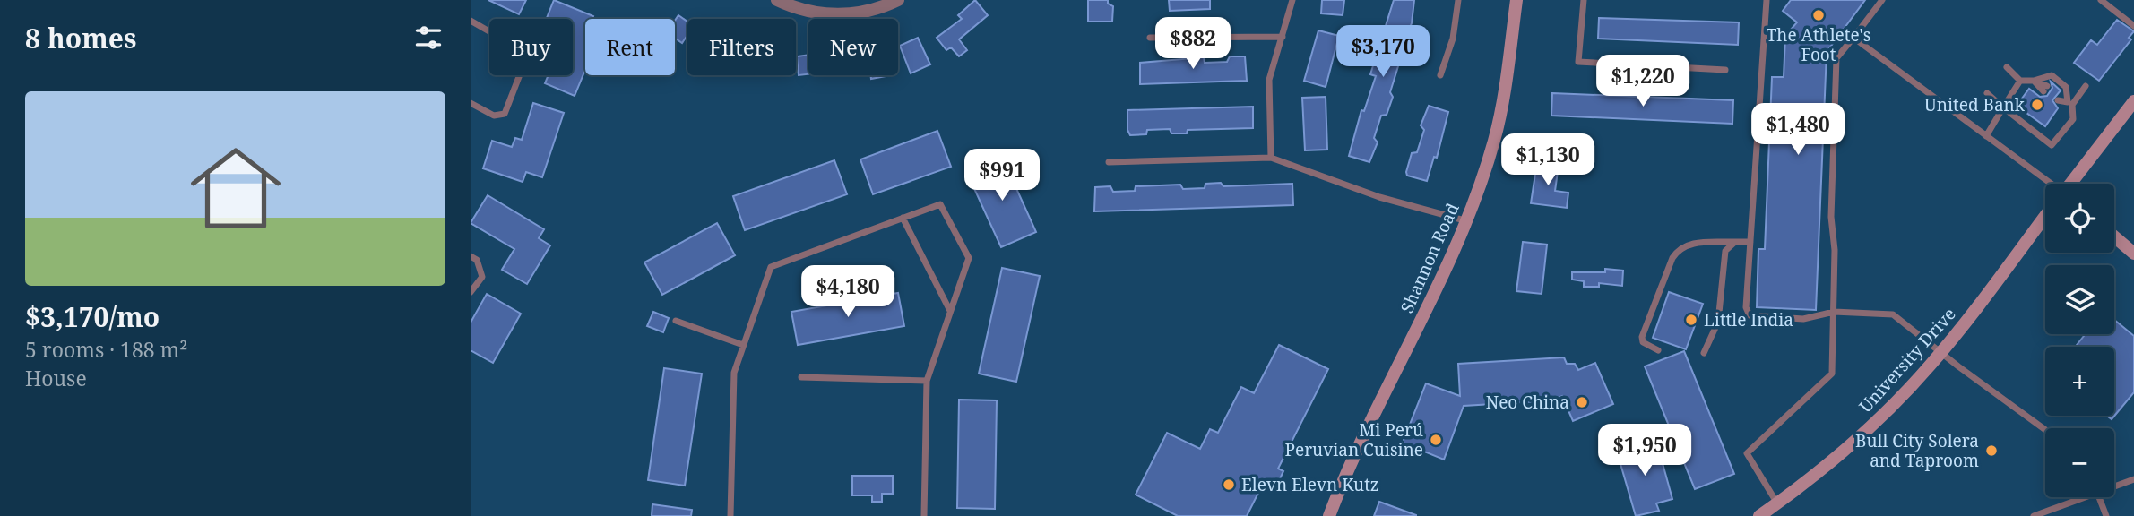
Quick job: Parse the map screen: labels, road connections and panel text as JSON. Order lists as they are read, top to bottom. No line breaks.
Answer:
{"streets":{"street":["Shannon Road","University Drive"]},"places":["The Athlete's Foot","United Bank","Little India","Neo China","Mi Perú Peruvian Cuisine","Bull City Solera and Taproom","Elevn Elevn Kutz"],"page":{"heading":"8 homes","price":["$882","$3,170","$1,220","$1,480","$1,130","$991","$4,180","$1,950"],"chip":["Buy","Rent","Filters","New"],"list":[{"name":"$3,170/mo","note":"5 rooms · 188 m² · House"}],"map_buttons":["+","−"]}}
